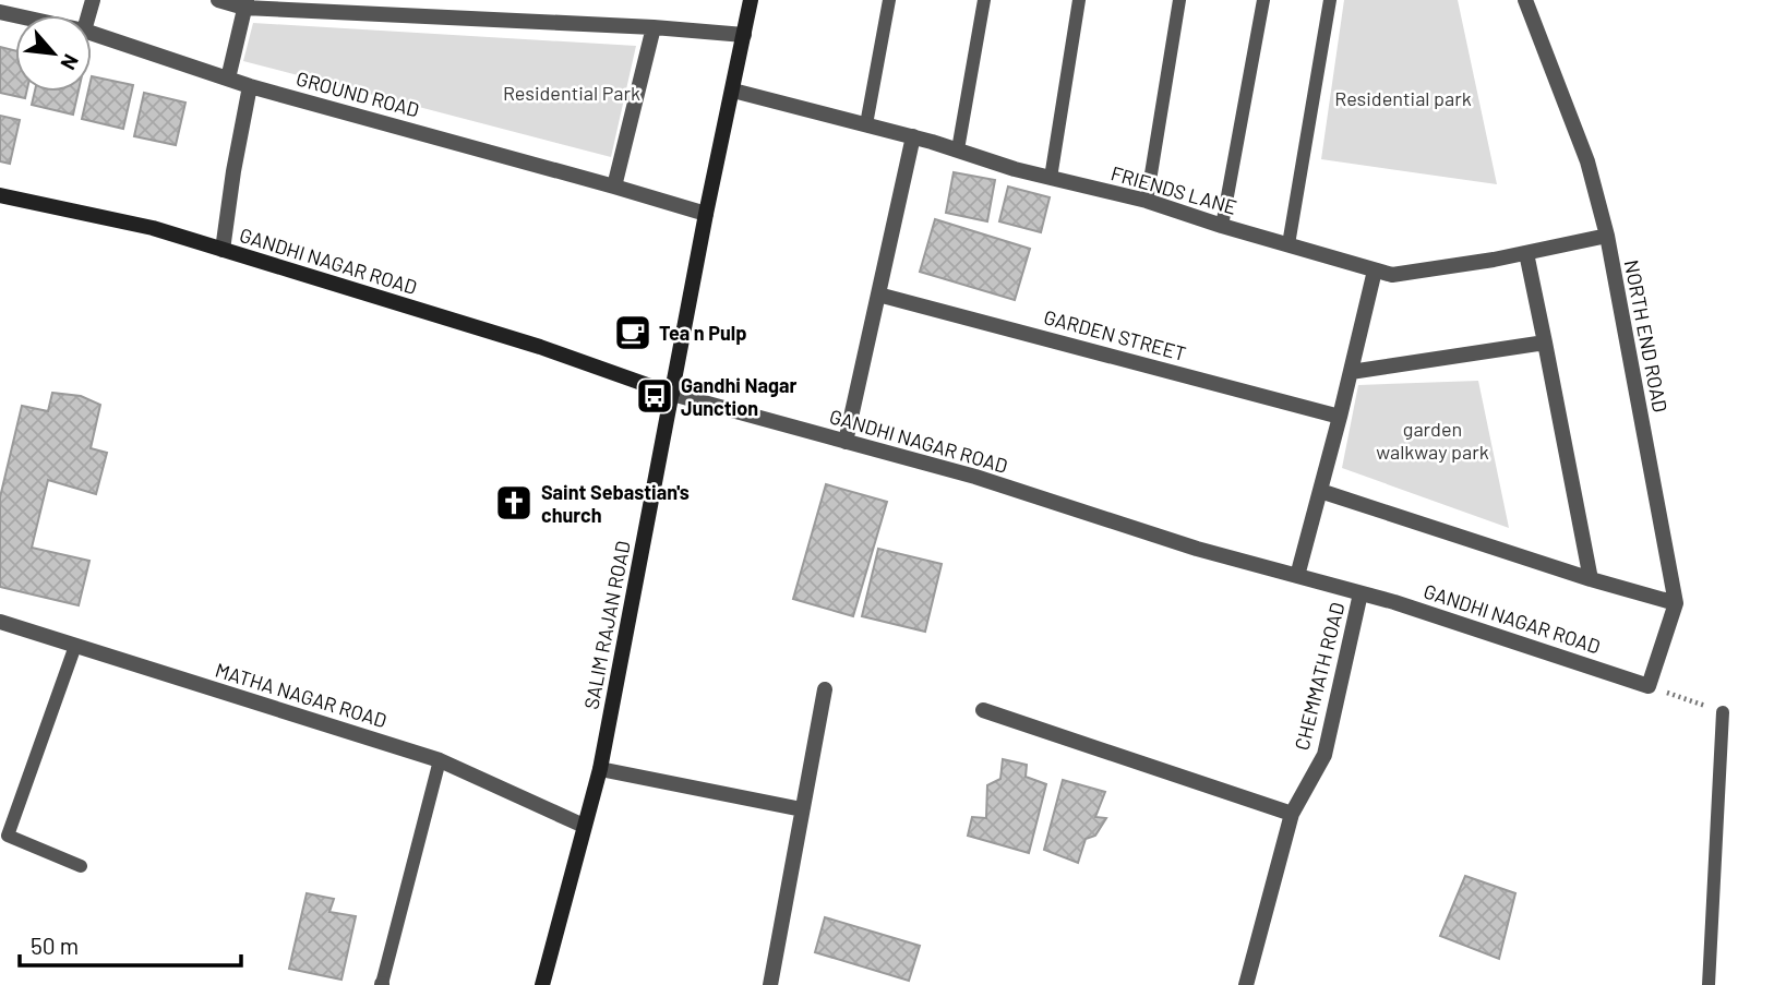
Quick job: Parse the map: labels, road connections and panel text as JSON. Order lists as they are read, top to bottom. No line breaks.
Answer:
{"streets":{"main road":["GANDHI NAGAR ROAD","SALIM RAJAN ROAD"],"street":["GROUND ROAD","FRIENDS LANE","GARDEN STREET","NORTH END ROAD","CHEMMATH ROAD","MATHA NAGAR ROAD"]},"crossings":[["GROUND ROAD","SALIM RAJAN ROAD"],["FRIENDS LANE","NORTH END ROAD"],["FRIENDS LANE","SALIM RAJAN ROAD"],["GANDHI NAGAR ROAD","NORTH END ROAD"],["GANDHI NAGAR ROAD","SALIM RAJAN ROAD"],["GANDHI NAGAR ROAD","CHEMMATH ROAD"],["SALIM RAJAN ROAD","MATHA NAGAR ROAD"]],"parks":["Residential Park","Residential park","garden walkway park"],"places":{"cafe":["Tea n Pulp"],"bus stop":["Gandhi Nagar Junction"],"church":["Saint Sebastian's church"]},"scale_bar":"50 m","north":"bottom right"}
